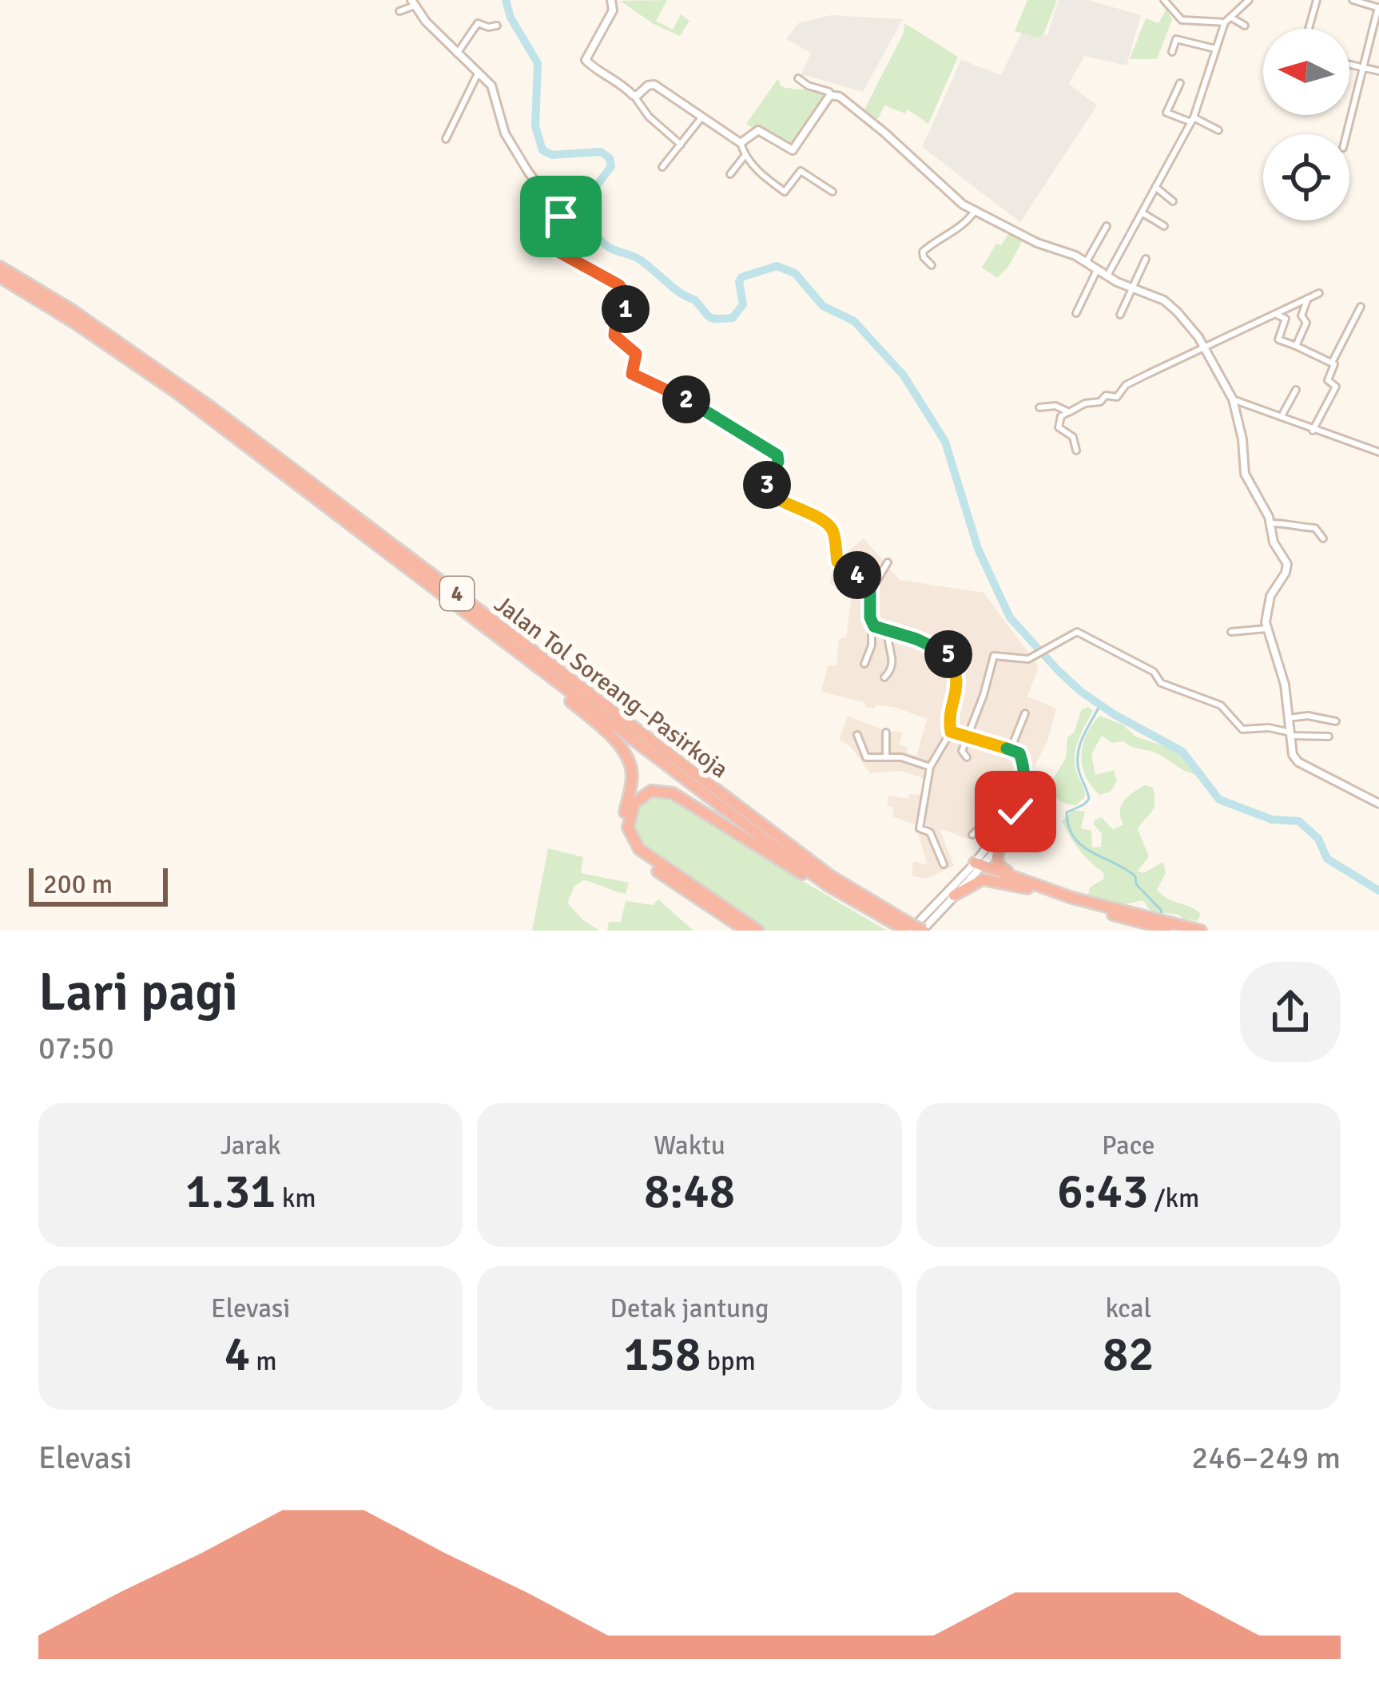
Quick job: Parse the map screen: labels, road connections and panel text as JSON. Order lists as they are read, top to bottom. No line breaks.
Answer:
{"streets":{"highway":["4","Jalan Tol Soreang–Pasirkoja"]},"scale_bar":"200 m","north":"left","page":{"pins":["1","2","3","4","5"],"scale":"200 m","heading":["Lari pagi","07:50"],"stats":[["Jarak","1.31 km"],["Waktu","8:48"],["Pace","6:43 /km"],["Elevasi","4 m"],["Detak jantung","158 bpm"],["kcal","82"]],"chart":["Elevasi","246–249 m"]}}
